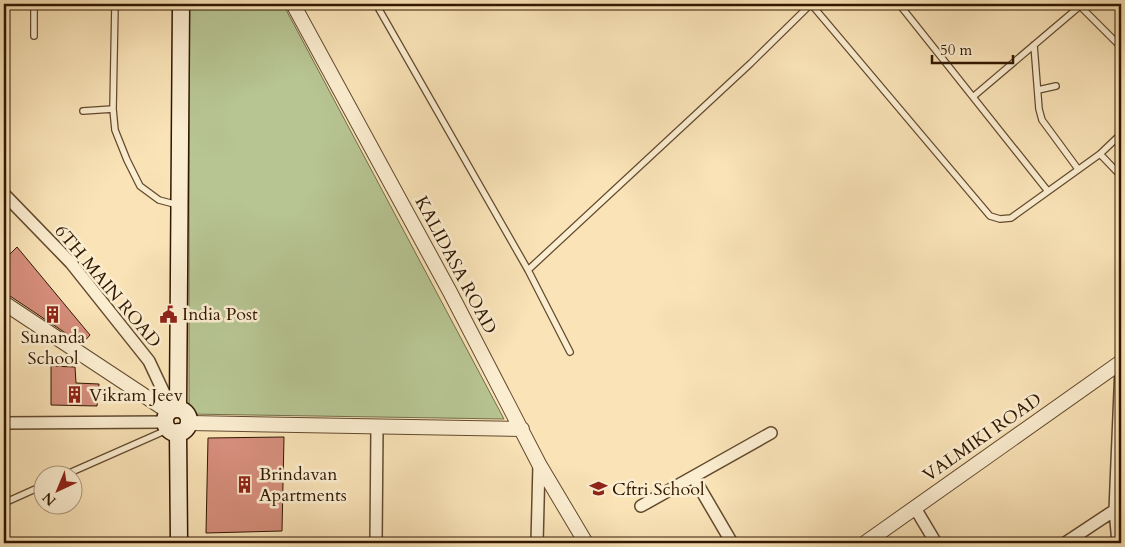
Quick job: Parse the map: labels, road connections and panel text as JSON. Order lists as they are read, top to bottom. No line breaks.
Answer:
{"streets":{"street":["KALIDASA ROAD","6TH MAIN ROAD","VALMIKI ROAD"]},"places":{"building":["Sunanda School","Vikram Jeev","Brindavan Apartments"],"public building":["India Post"],"school or university":["Cftri School"]},"scale_bar":"50 m","north":"bottom left"}
